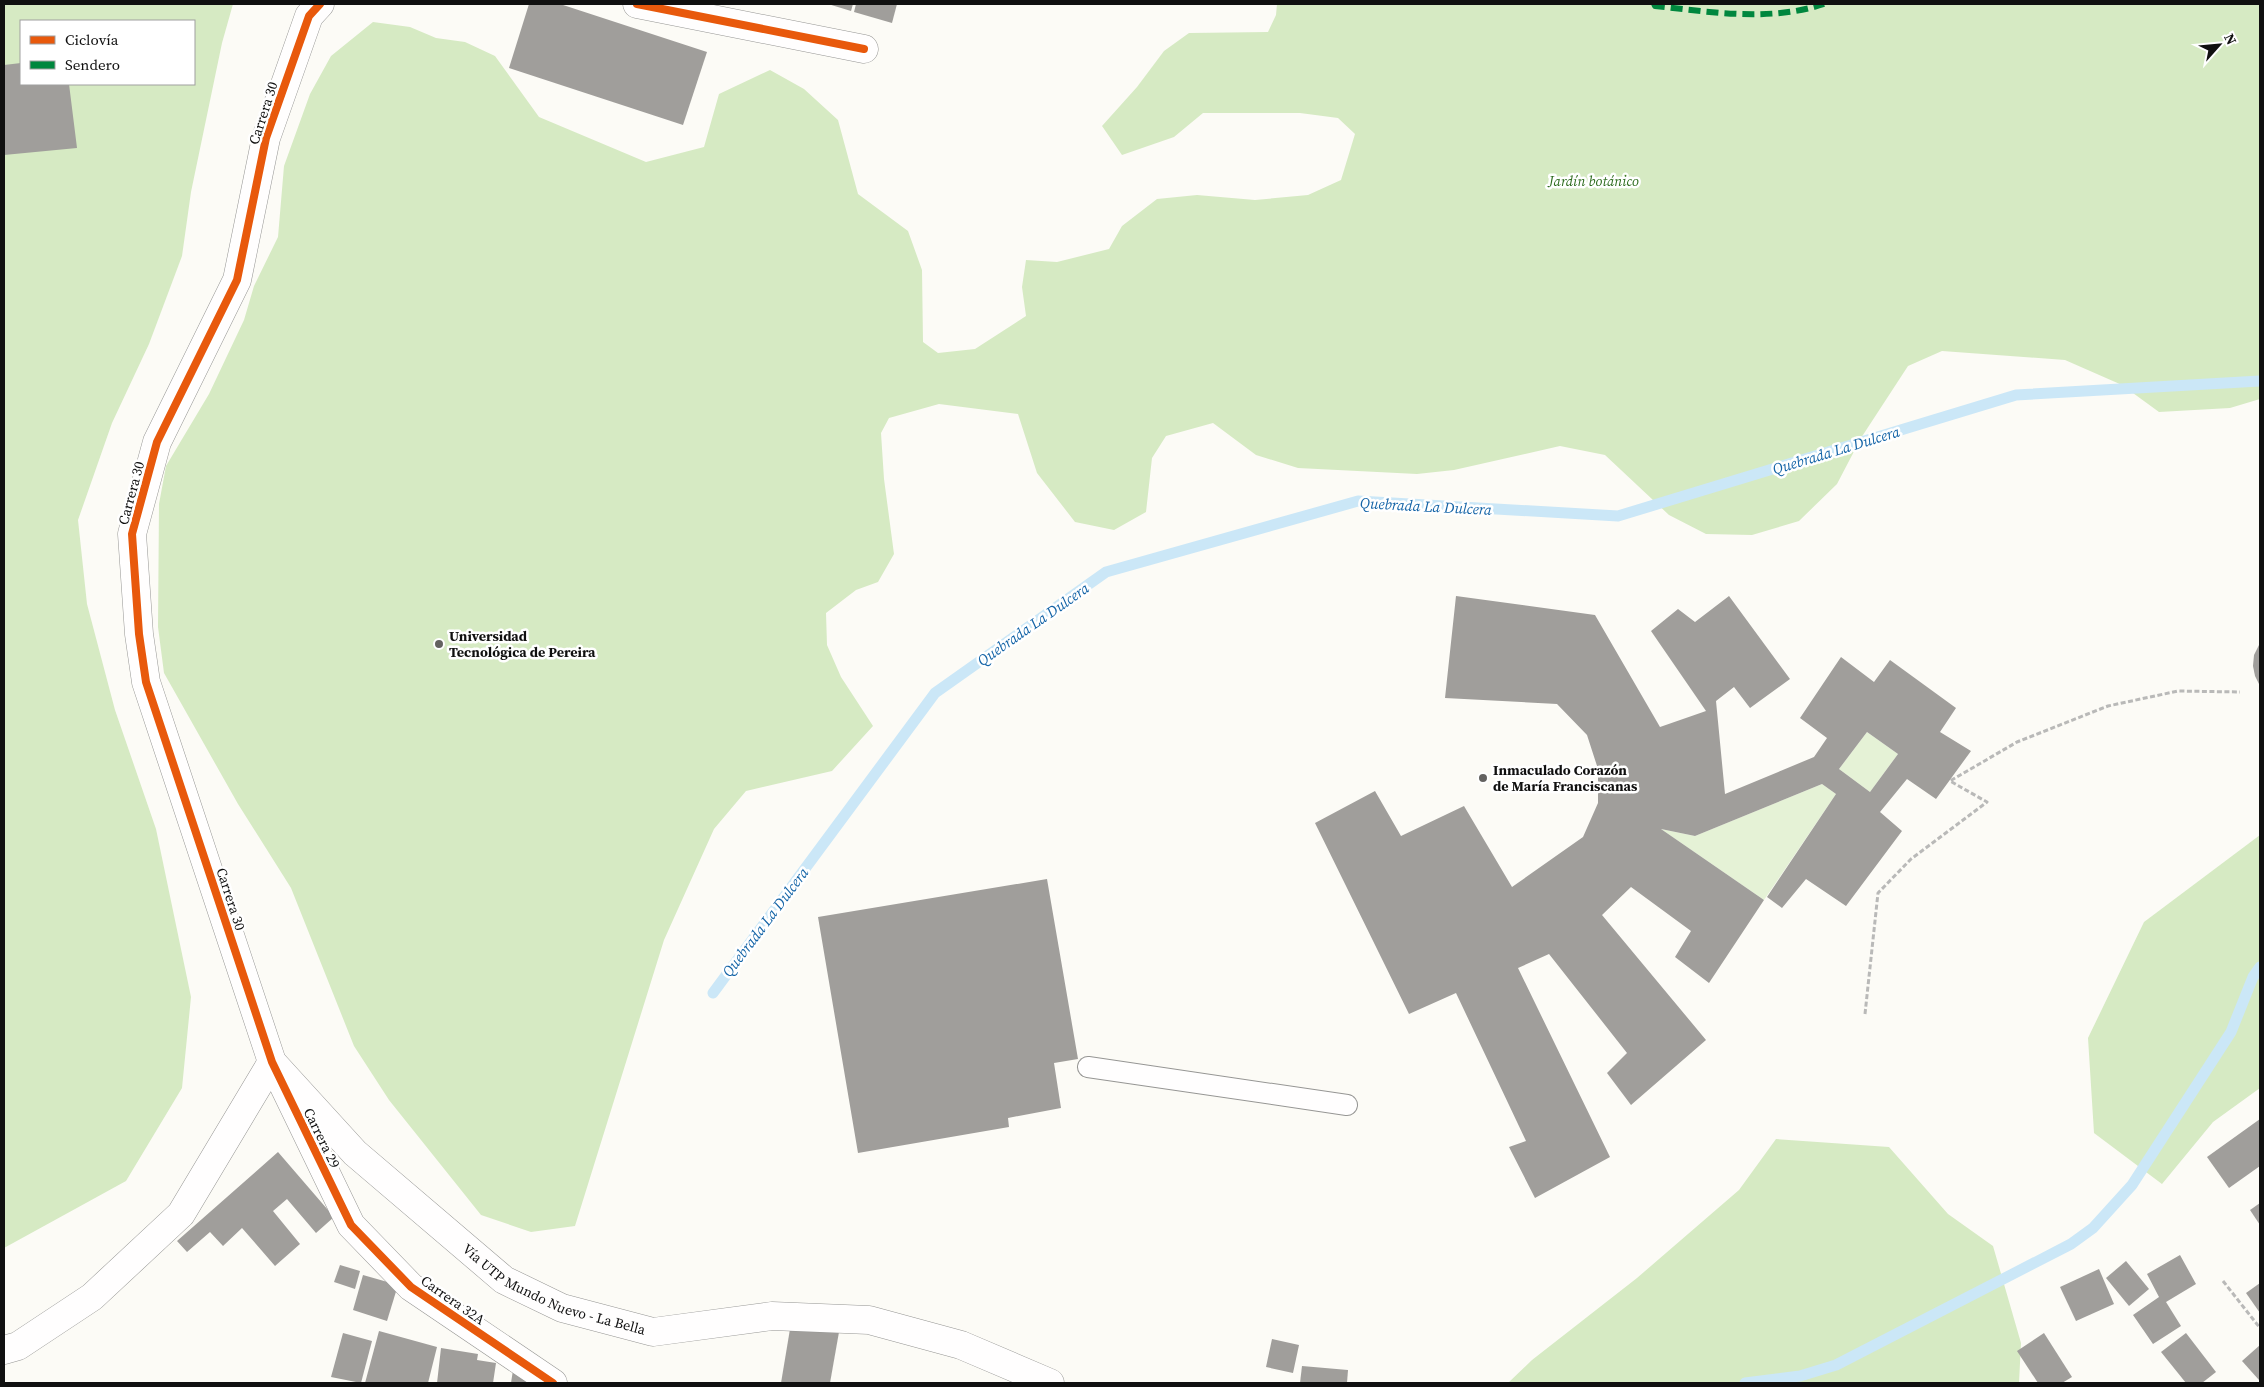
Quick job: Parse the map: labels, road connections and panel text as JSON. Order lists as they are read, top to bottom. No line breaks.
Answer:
{"streets":{"street":["Carrera 30","Carrera 29","Vía UTP Mundo Nuevo - La Bella","Carrera 32A"]},"crossings":[["Carrera 30","Carrera 29"],["Carrera 30","Vía UTP Mundo Nuevo - La Bella"],["Carrera 29","Vía UTP Mundo Nuevo - La Bella"],["Carrera 29","Carrera 32A"]],"water":["Quebrada La Dulcera"],"parks":["Jardín botánico"],"places":["Universidad Tecnológica de Pereira","Inmaculado Corazón de María Franciscanas"],"legend":["Ciclovía","Sendero"],"north":"top right"}
